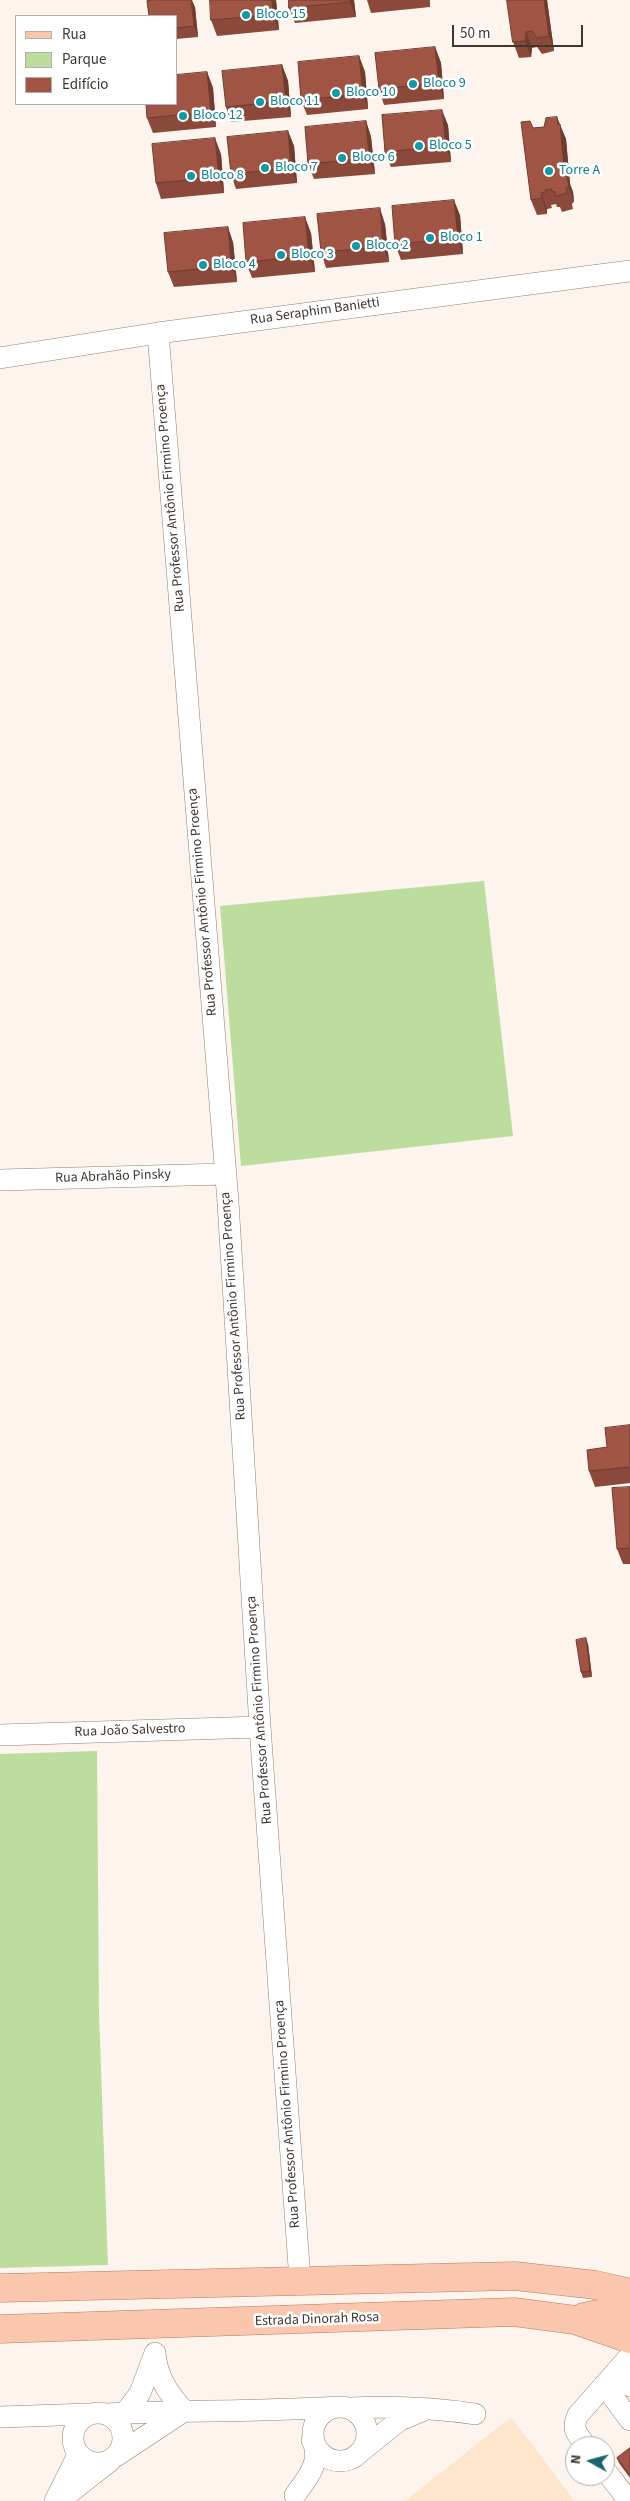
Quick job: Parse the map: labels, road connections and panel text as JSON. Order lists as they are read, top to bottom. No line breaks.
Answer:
{"streets":{"main road":["Estrada Dinorah Rosa"],"street":["Rua Seraphim Banietti","Rua Professor Antônio Firmino Proença","Rua Abrahão Pinsky","Rua João Salvestro"]},"crossings":[["Rua Seraphim Banietti","Rua Professor Antônio Firmino Proença"],["Rua Professor Antônio Firmino Proença","Rua Abrahão Pinsky"],["Rua Professor Antônio Firmino Proença","Rua João Salvestro"]],"places":["Bloco 15","Bloco 9","Bloco 10","Bloco 11","Bloco 12","Bloco 5","Bloco 6","Bloco 7","Torre A","Bloco 8","Bloco 1","Bloco 2","Bloco 3","Bloco 4"],"legend":["Rua","Parque","Edifício"],"scale_bar":"50 m","north":"left"}
